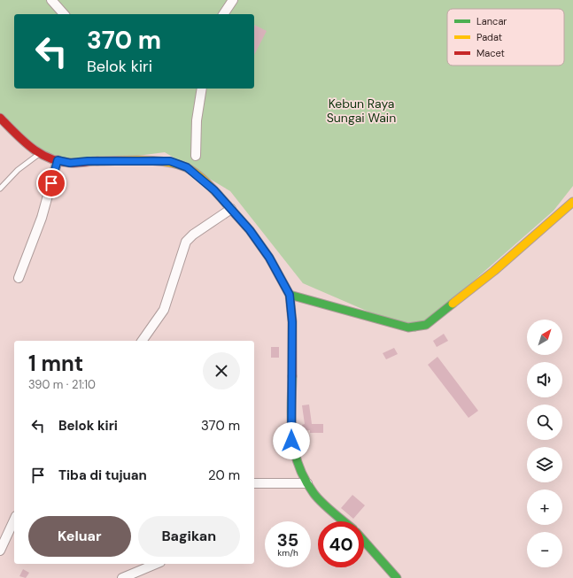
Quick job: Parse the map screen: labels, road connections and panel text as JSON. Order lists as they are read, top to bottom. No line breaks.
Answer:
{"parks":["Kebun Raya Sungai Wain"],"legend":["Lancar","Padat","Macet"],"north":"top right","page":{"turn":["370 m","Belok kiri"],"map_buttons":["+","−"],"heading":["1 mnt","390 m · 21:10"],"list":[{"name":"Belok kiri","value":"370 m"},{"name":"Tiba di tujuan","value":"20 m"}],"buttons":["Keluar","Bagikan"],"speed":"35 km/h","limit":"40"}}
